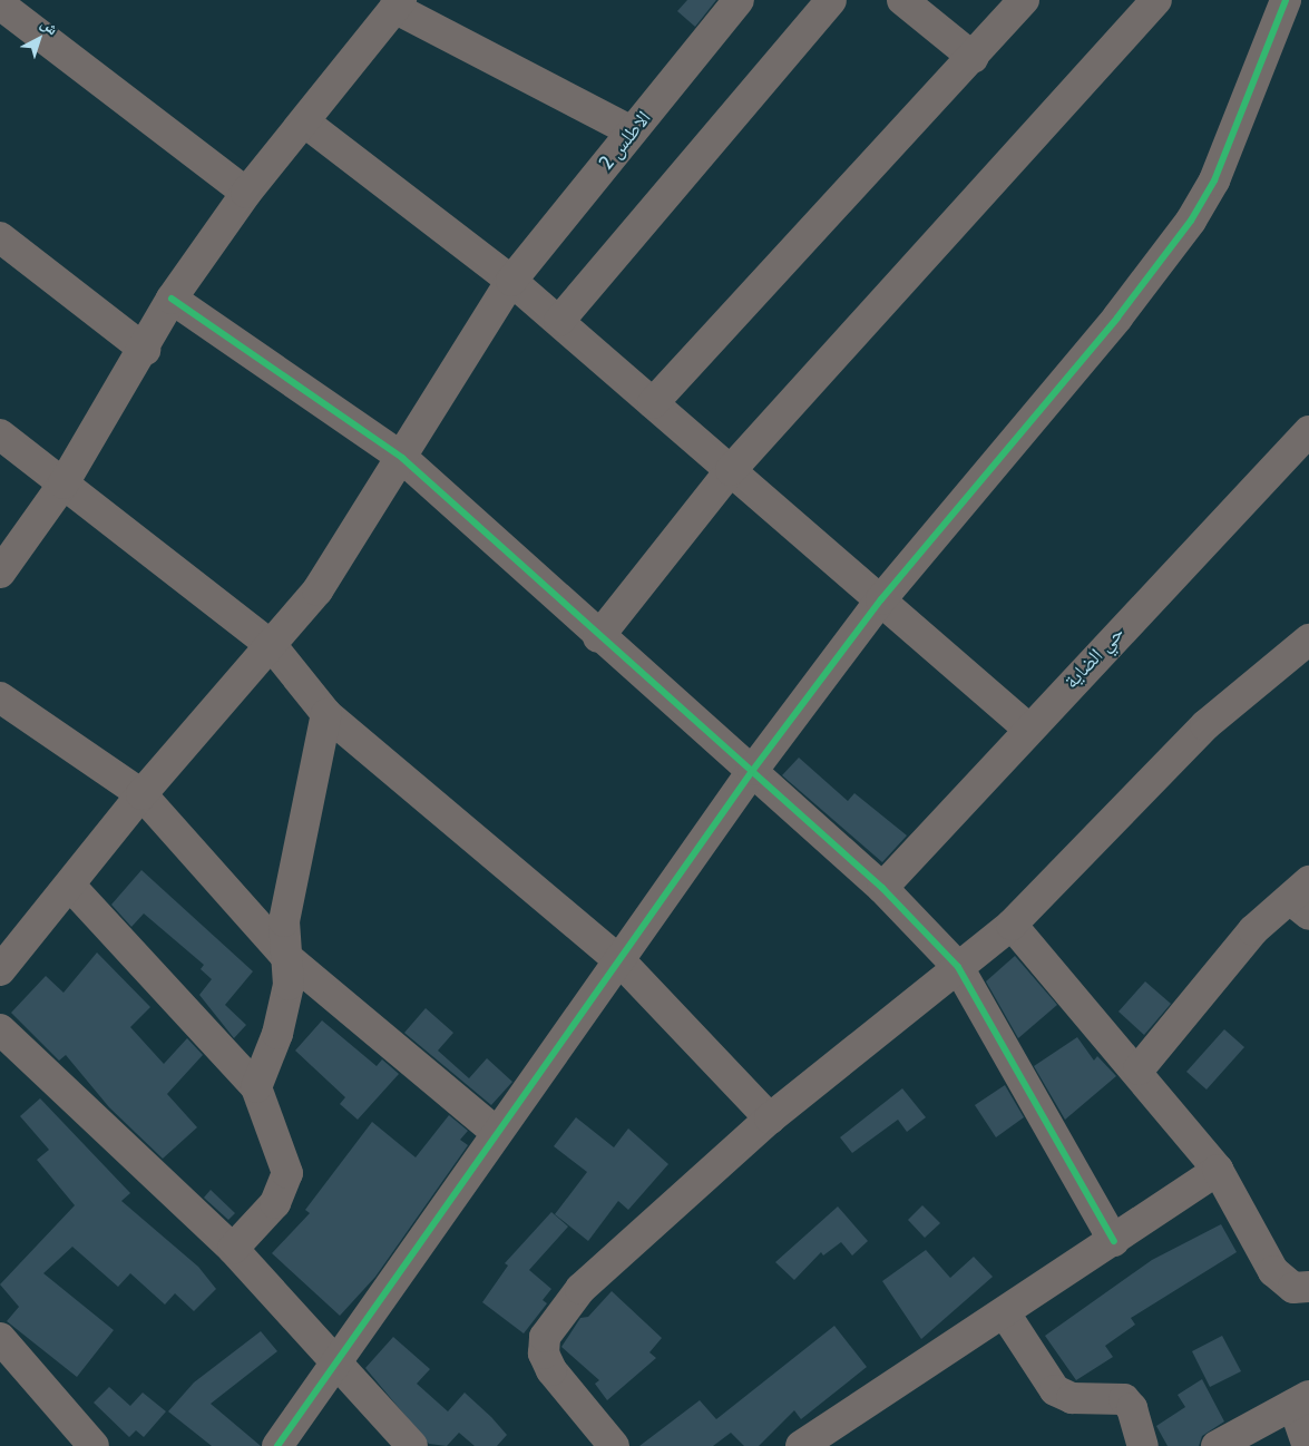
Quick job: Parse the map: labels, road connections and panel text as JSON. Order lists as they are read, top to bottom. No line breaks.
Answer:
{"streets":{"street":["الاطلس 2","حي الضاية"]},"north":"top right"}
